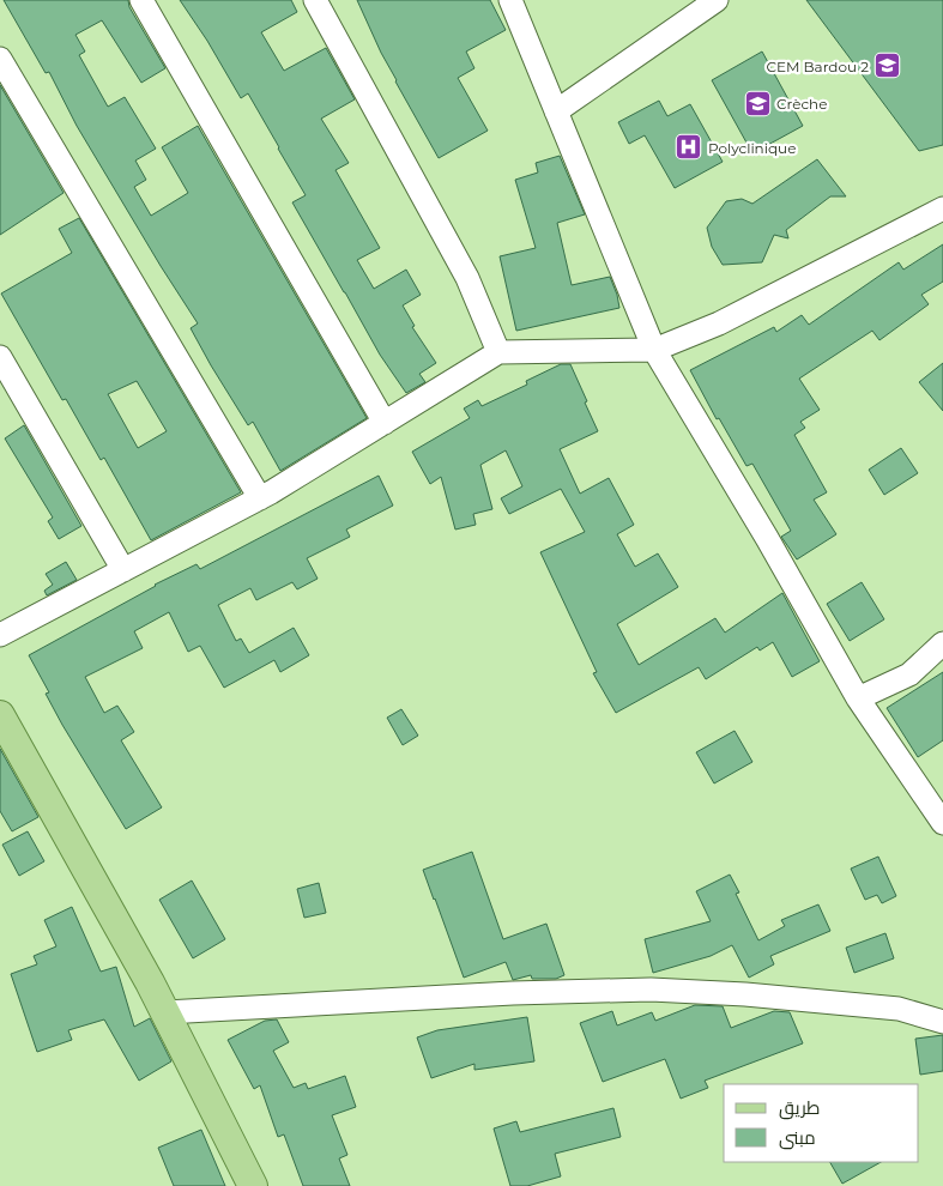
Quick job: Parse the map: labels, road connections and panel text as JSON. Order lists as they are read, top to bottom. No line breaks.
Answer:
{"places":{"school or university":["CEM Bardou 2","Crèche"],"hospital":["Polyclinique"]},"legend":["طريق","مبنى"]}
